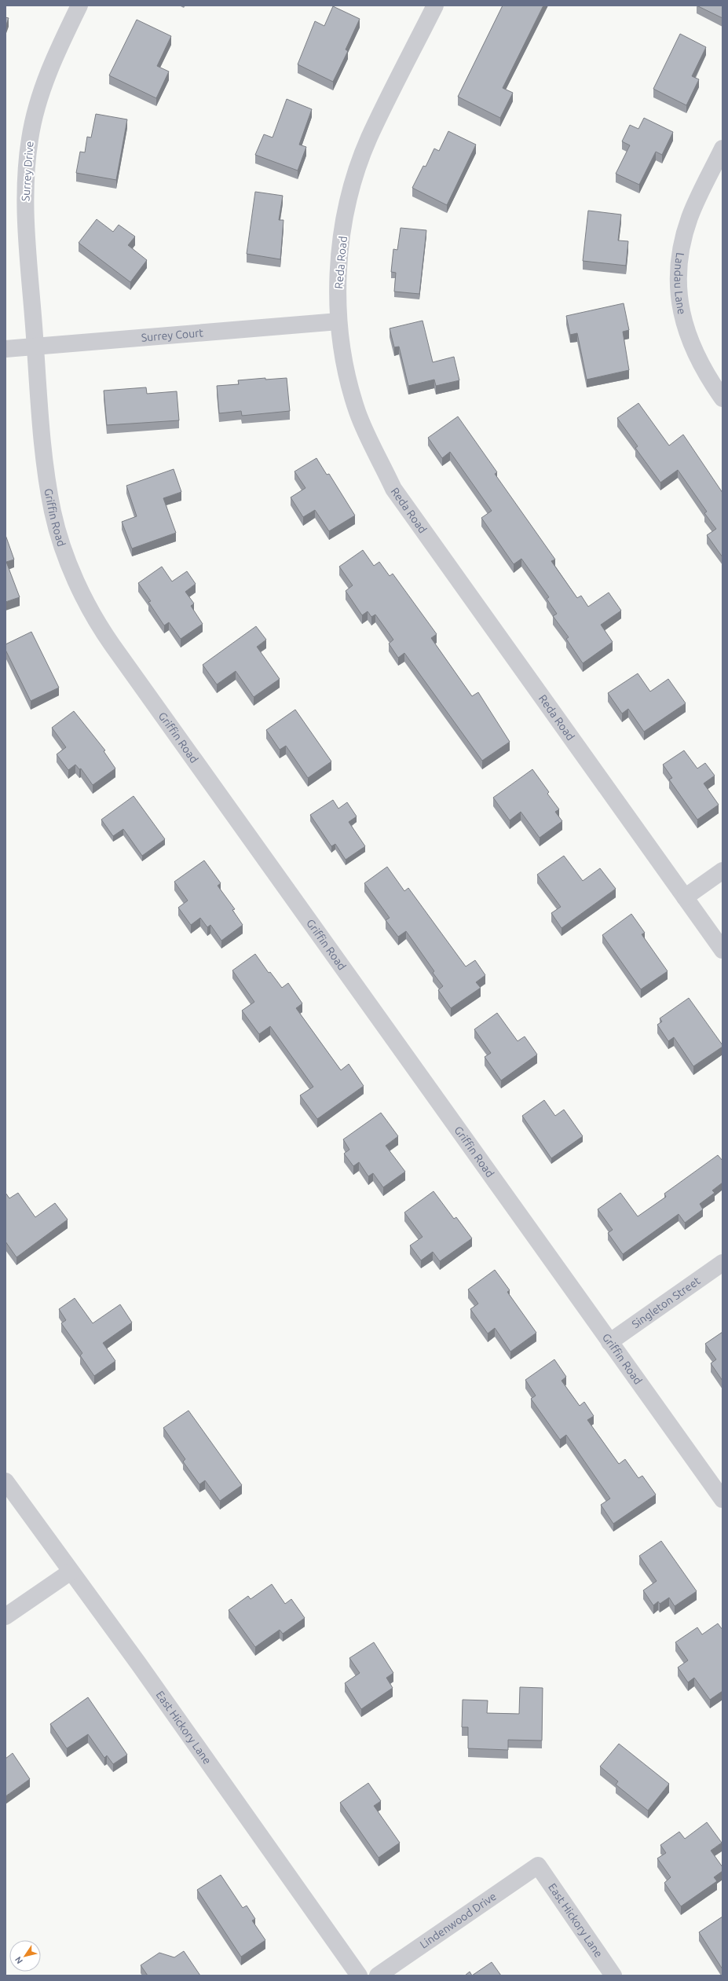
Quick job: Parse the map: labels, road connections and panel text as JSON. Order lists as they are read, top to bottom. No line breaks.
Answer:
{"streets":{"street":["Surrey Drive","Reda Road","Landau Lane","Surrey Court","Griffin Road","Singleton Street","East Hickory Lane","Lindenwood Drive"]},"crossings":[["Surrey Drive","Surrey Court"],["Surrey Drive","Griffin Road"],["Reda Road","Surrey Court"],["Surrey Court","Griffin Road"],["Griffin Road","Singleton Street"],["East Hickory Lane","Lindenwood Drive"]],"north":"bottom left"}
